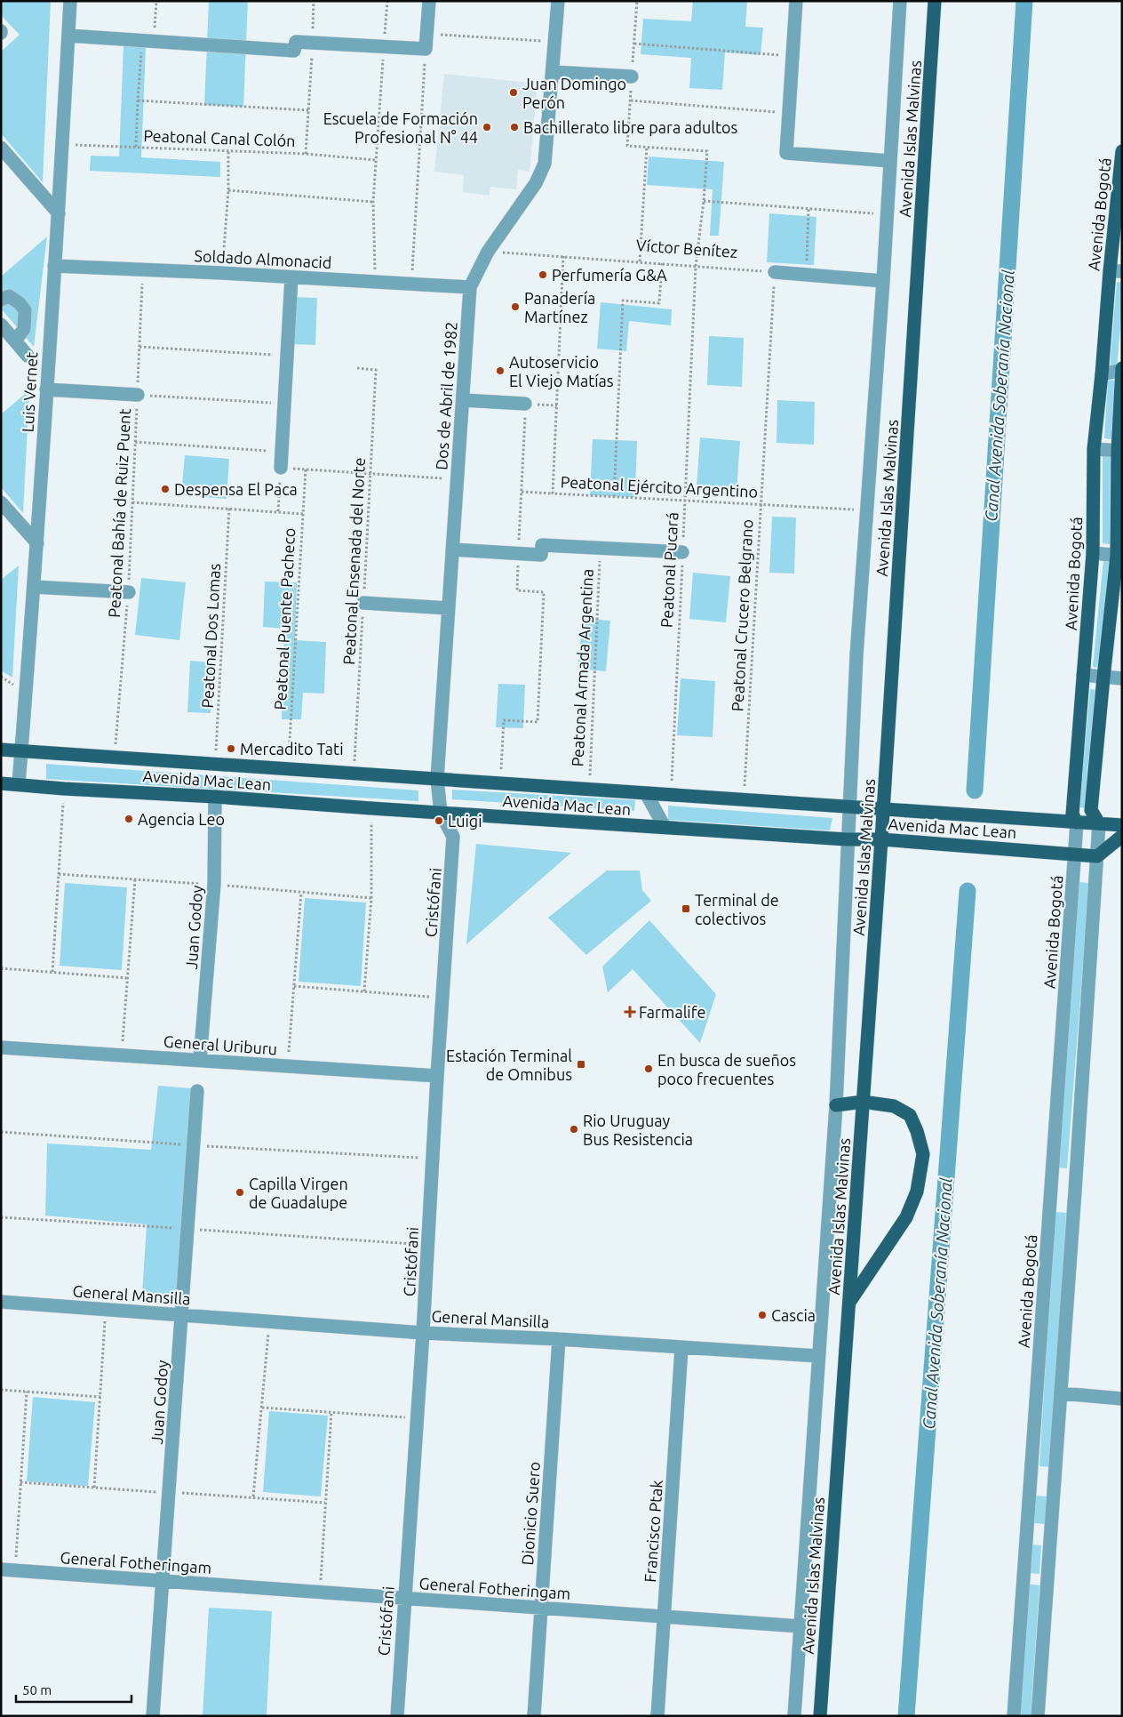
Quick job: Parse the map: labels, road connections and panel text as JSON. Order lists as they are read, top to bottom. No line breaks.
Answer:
{"streets":{"main road":["Avenida Islas Malvinas","Avenida Bogotá","Avenida Mac Lean"],"street":["Soldado Almonacid","Luis Vernet","Dos de Abril de 1982","Cristófani","Juan Godoy","General Uriburu","General Mansilla","Dionicio Suero","Francisco Ptak","General Fotheringam"],"path":["Peatonal Canal Colón","Víctor Benítez","Peatonal Ejército Argentino","Peatonal Bahía de Ruiz Puent","Peatonal Ensenada del Norte","Peatonal Pucará","Peatonal Crucero Belgrano","Peatonal Puente Pacheco","Peatonal Dos Lomas","Peatonal Armada Argentina"]},"crossings":[["Peatonal Canal Colón","Luis Vernet"],["Avenida Islas Malvinas","Peatonal Ejército Argentino"],["Avenida Islas Malvinas","Avenida Mac Lean"],["Avenida Islas Malvinas","General Mansilla"],["Avenida Islas Malvinas","General Fotheringam"],["Avenida Bogotá","Avenida Mac Lean"],["Víctor Benítez","Dos de Abril de 1982"],["Víctor Benítez","Peatonal Ejército Argentino"],["Víctor Benítez","Peatonal Pucará"],["Víctor Benítez","Peatonal Crucero Belgrano"],["Soldado Almonacid","Luis Vernet"],["Soldado Almonacid","Dos de Abril de 1982"],["Soldado Almonacid","Peatonal Bahía de Ruiz Puent"],["Luis Vernet","Avenida Mac Lean"],["Dos de Abril de 1982","Avenida Mac Lean"],["Dos de Abril de 1982","Cristófani"],["Peatonal Ejército Argentino","Peatonal Pucará"],["Peatonal Ejército Argentino","Peatonal Crucero Belgrano"],["Peatonal Bahía de Ruiz Puent","Avenida Mac Lean"],["Peatonal Ensenada del Norte","Avenida Mac Lean"],["Peatonal Pucará","Avenida Mac Lean"],["Peatonal Crucero Belgrano","Avenida Mac Lean"],["Peatonal Puente Pacheco","Avenida Mac Lean"],["Peatonal Dos Lomas","Avenida Mac Lean"],["Peatonal Armada Argentina","Avenida Mac Lean"],["Avenida Mac Lean","Cristófani"],["Avenida Mac Lean","Juan Godoy"],["Cristófani","General Uriburu"],["Cristófani","General Mansilla"],["Cristófani","General Fotheringam"],["Juan Godoy","General Uriburu"],["Juan Godoy","General Mansilla"],["Juan Godoy","General Fotheringam"],["General Mansilla","Dionicio Suero"],["General Mansilla","Francisco Ptak"],["Dionicio Suero","General Fotheringam"],["Francisco Ptak","General Fotheringam"]],"water":["Canal Avenida Soberanía Nacional"],"places":{"other":["Juan Domingo Perón","Escuela de Formación Profesional N° 44","Bachillerato libre para adultos","Perfumería G&A","Panadería Martínez","Autoservicio El Viejo Matías","Despensa El Paca","Mercadito Tati","Agencia Leo","Luigi","En busca de sueños poco frecuentes","Rio Uruguay Bus Resistencia","Capilla Virgen de Guadalupe","Cascia"],"transit":["Terminal de colectivos","Estación Terminal de Omnibus"],"health":["Farmalife"]},"scale_bar":"50 m"}
